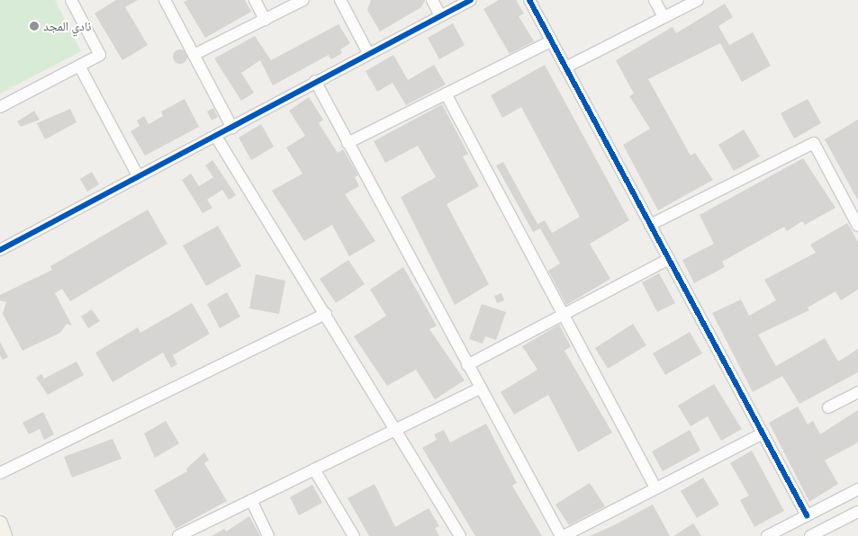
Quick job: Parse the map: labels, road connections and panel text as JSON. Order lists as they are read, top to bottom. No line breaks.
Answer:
{"places":["نادي المجد"]}
